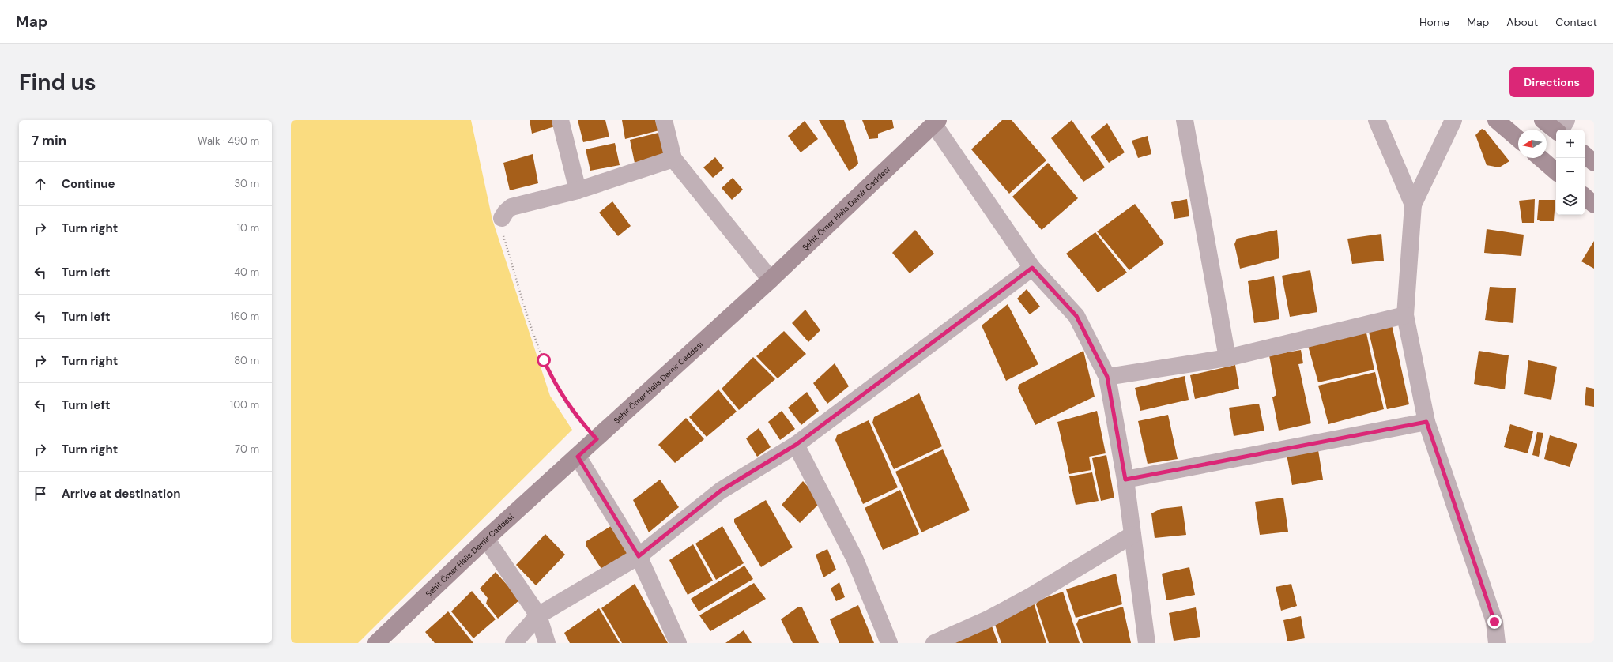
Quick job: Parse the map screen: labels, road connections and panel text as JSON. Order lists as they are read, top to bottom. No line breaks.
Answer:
{"streets":{"street":["Şehit Ömer Halis Demir Caddesi"]},"north":"left","page":{"header":"Map","nav":["Home","Map","About","Contact"],"buttons":"Directions","title":"Find us","heading":["7 min","Walk · 490 m"],"map_buttons":["+","−"],"list":[["Continue","30 m"],["Turn right","10 m"],["Turn left","40 m"],["Turn left","160 m"],["Turn right","80 m"],["Turn left","100 m"],["Turn right","70 m"],"Arrive at destination"]}}
